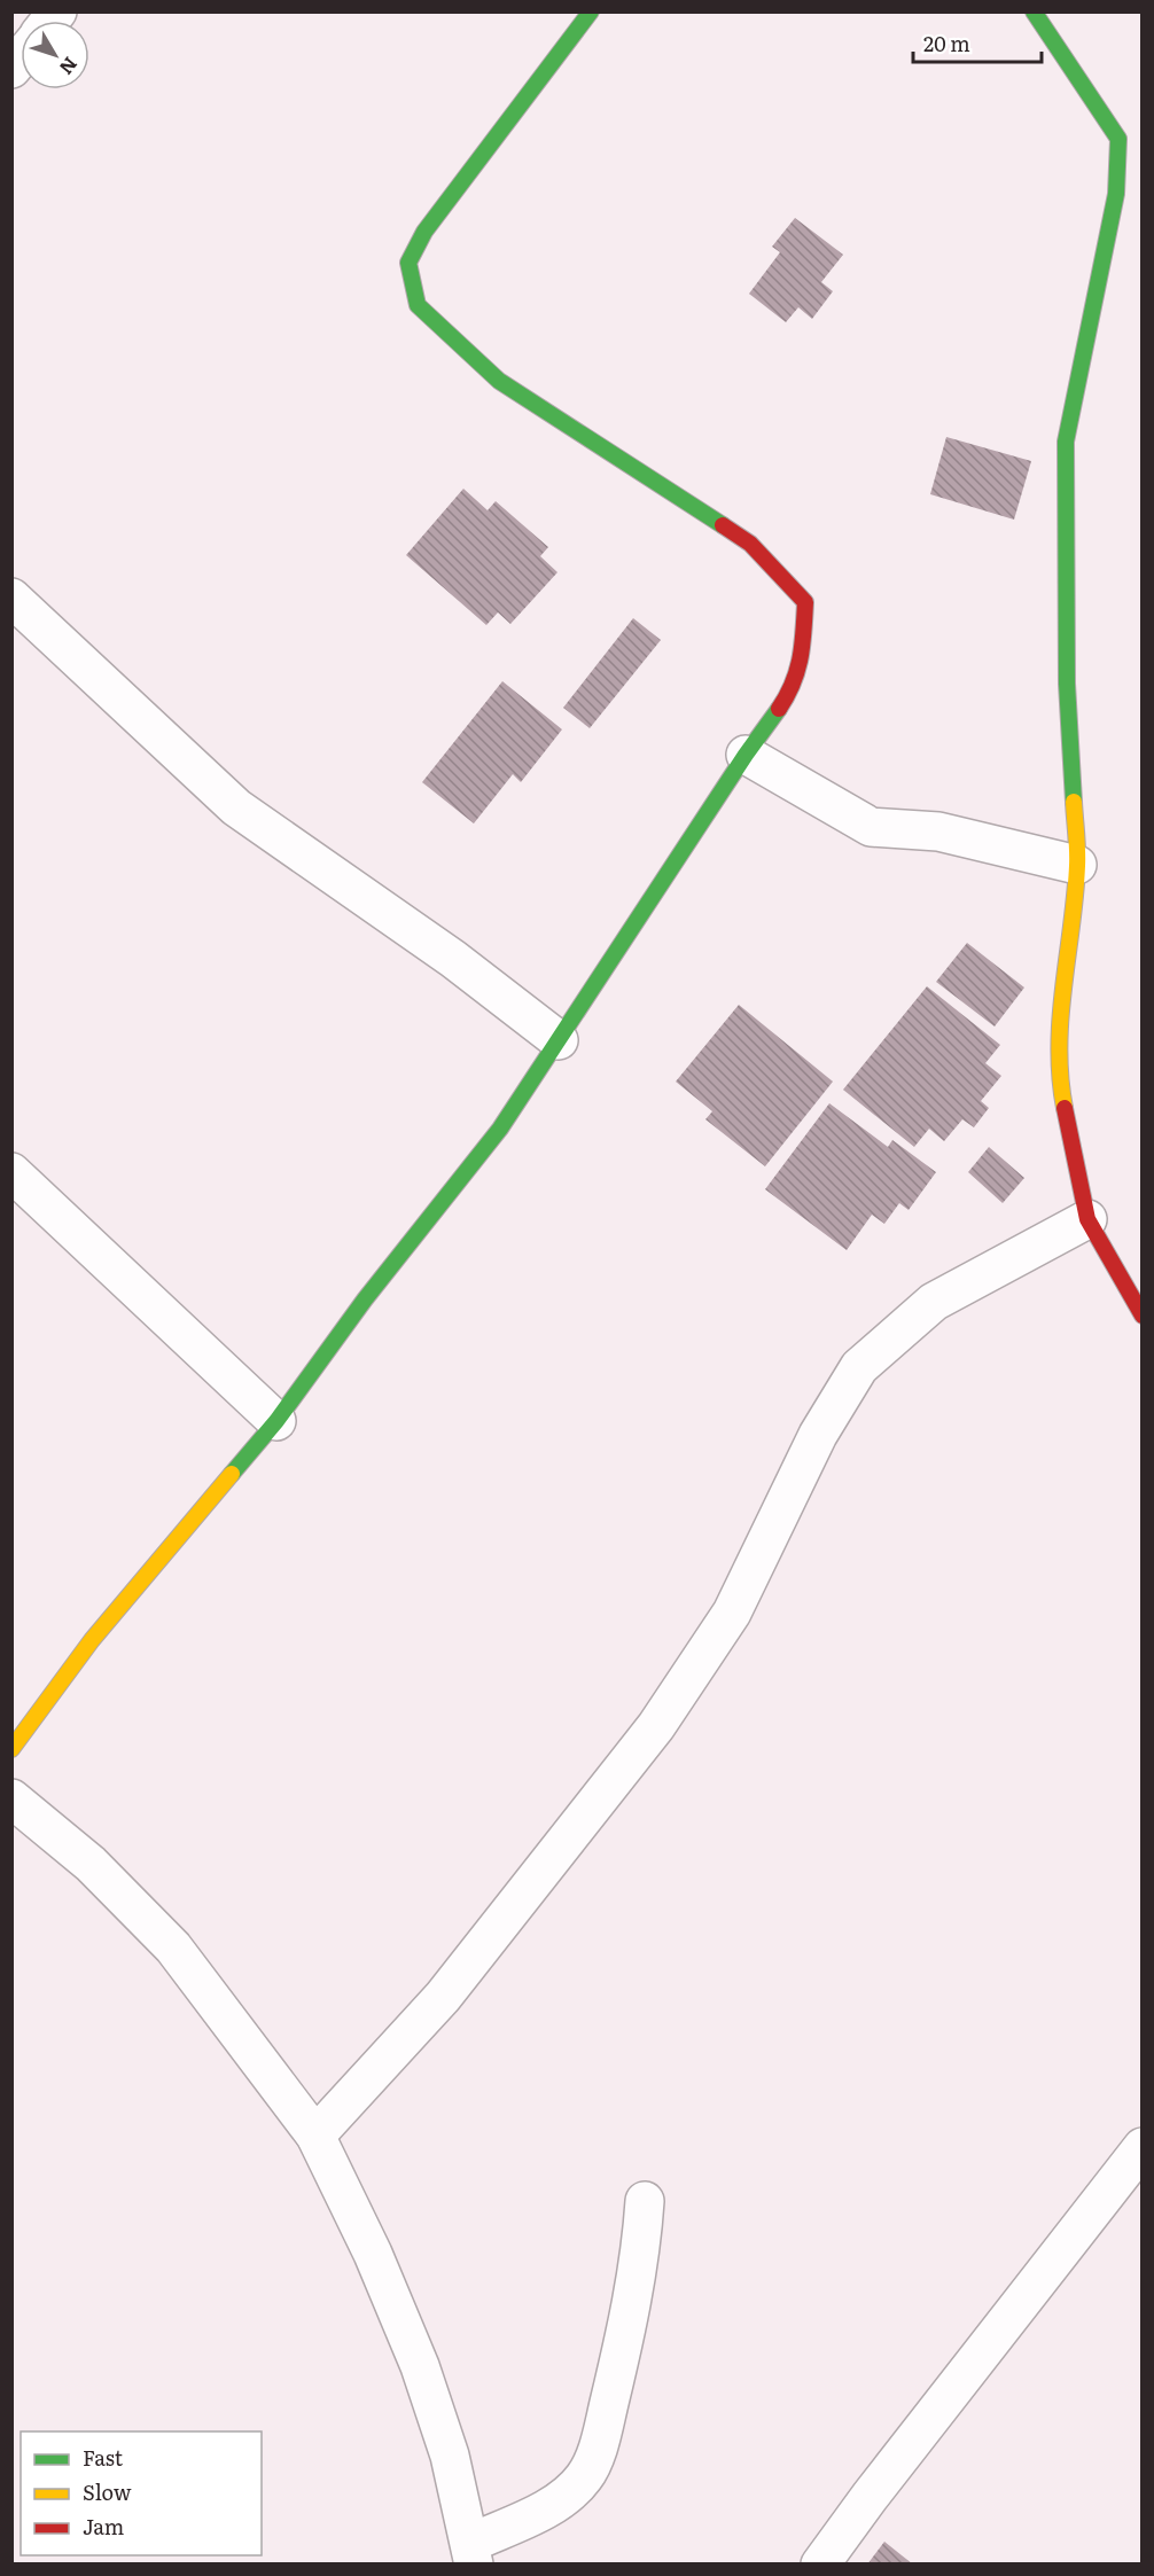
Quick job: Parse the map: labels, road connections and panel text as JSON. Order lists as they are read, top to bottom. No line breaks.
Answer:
{"legend":["Fast","Slow","Jam"],"scale_bar":"20 m","north":"bottom right"}
